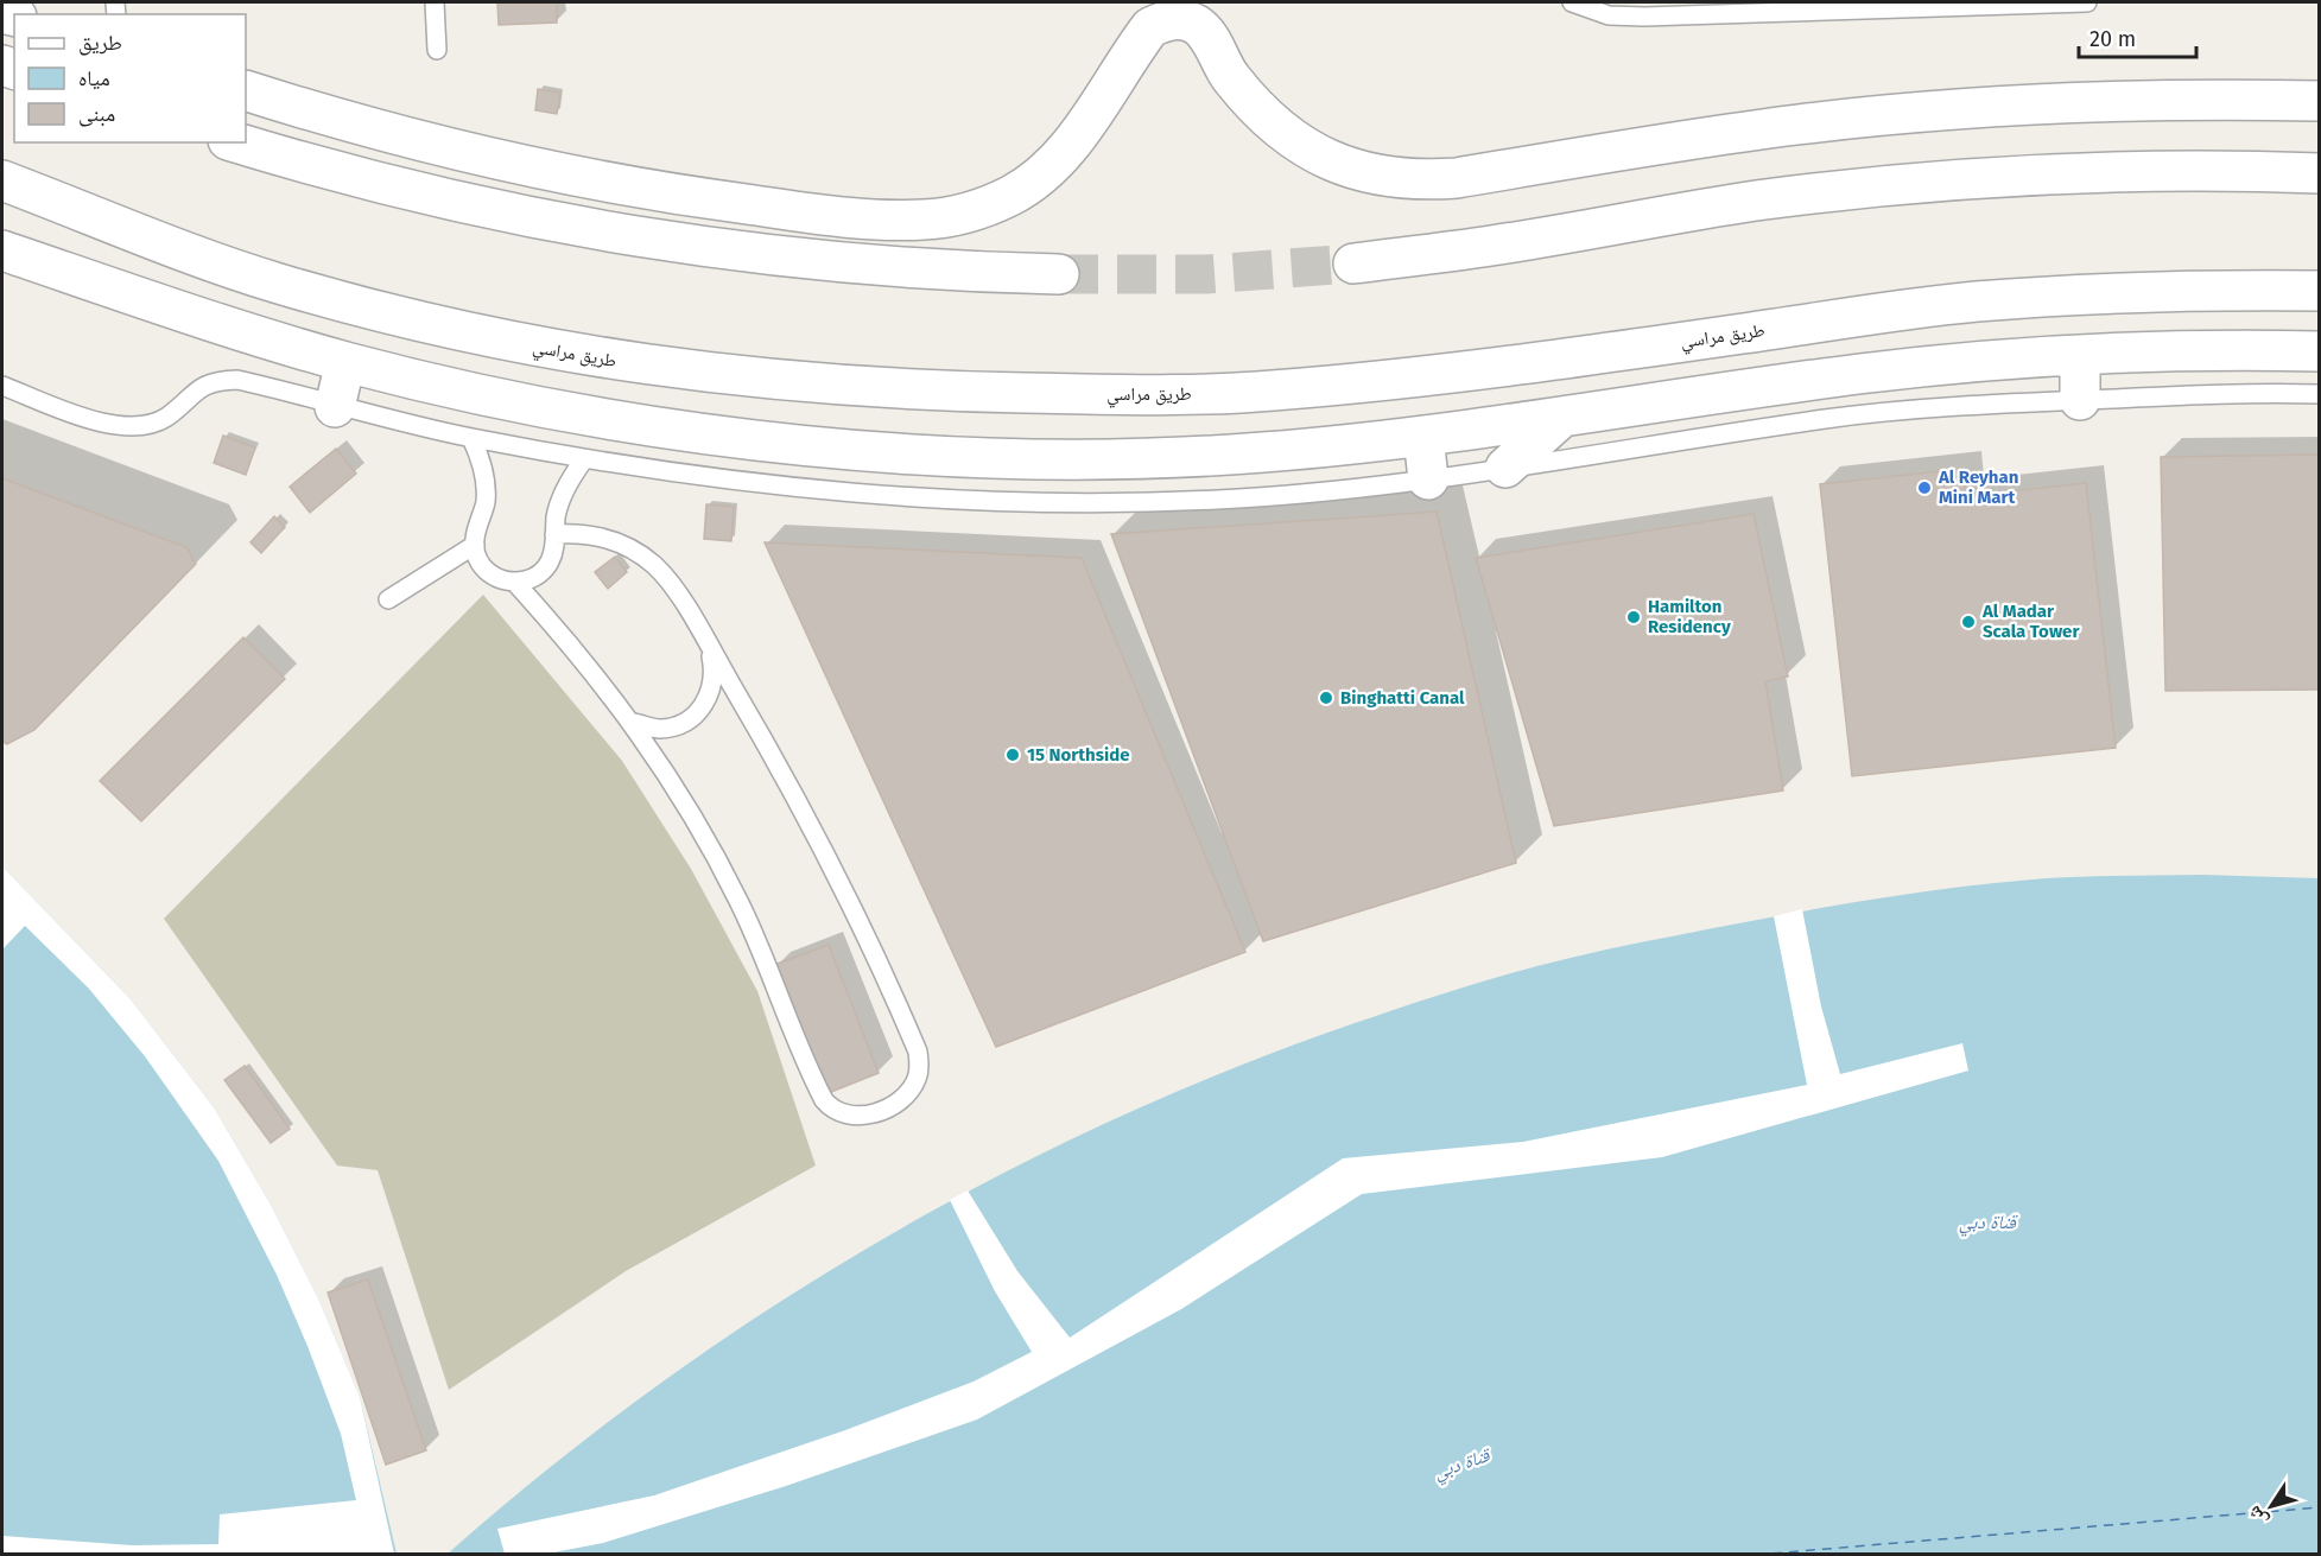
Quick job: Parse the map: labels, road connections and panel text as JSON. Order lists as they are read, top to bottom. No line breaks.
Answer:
{"streets":{"street":["طريق مراسي"]},"water":["قناة دبي"],"places":["Al Reyhan Mini Mart","Hamilton Residency","Al Madar Scala Tower","Binghatti Canal","15 Northside"],"legend":["طريق","مياه","مبنى"],"scale_bar":"20 m","north":"bottom left"}
